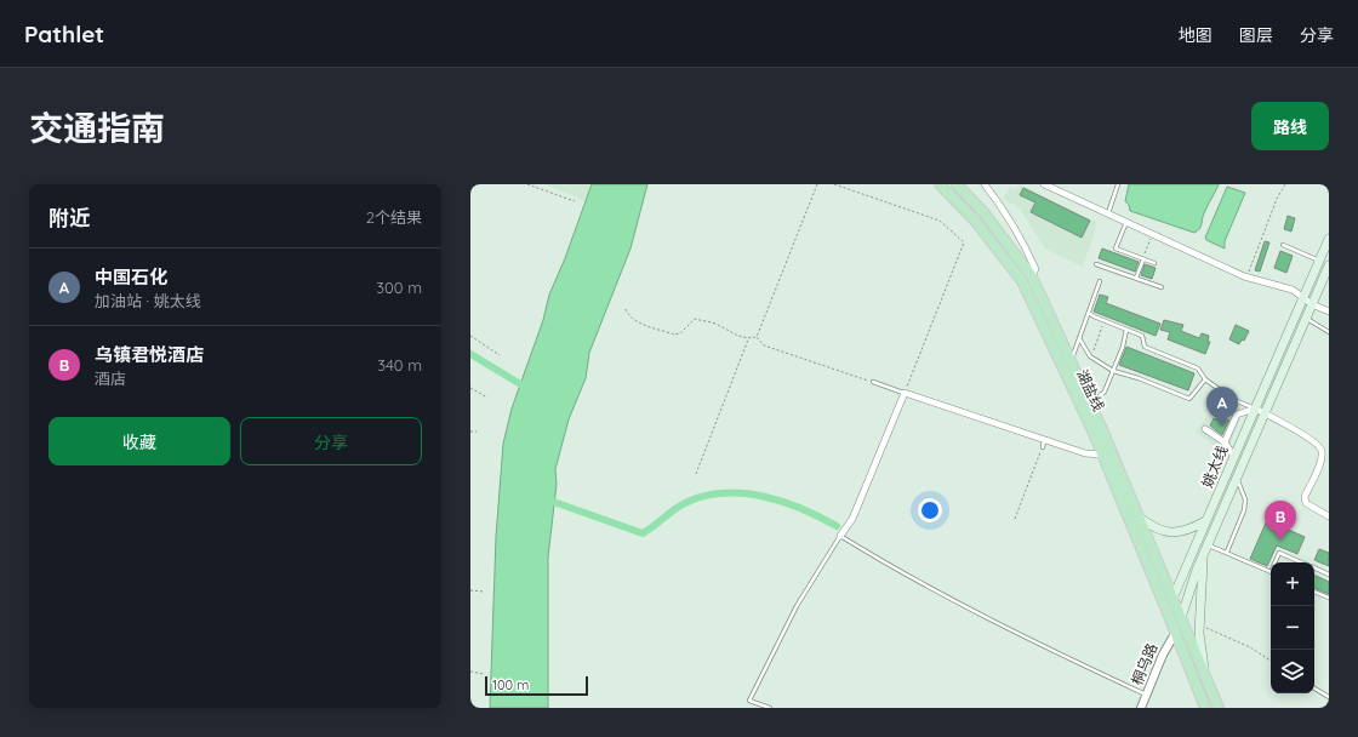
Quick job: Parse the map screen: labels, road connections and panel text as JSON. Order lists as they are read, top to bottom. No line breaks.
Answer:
{"streets":{"main road":["湖盐线","姚太线"],"street":["桐乌路"]},"crossings":[["湖盐线","姚太线"],["湖盐线","桐乌路"]],"scale_bar":"100 m","page":{"header":"Pathlet","nav":["地图","图层","分享"],"title":"交通指南","buttons":["路线",["收藏","分享"]],"heading":["附近","2个结果"],"list":[{"mark":"A","name":"中国石化","note":"加油站 · 姚太线","value":"300 m"},{"mark":"B","name":"乌镇君悦酒店","note":"酒店","value":"340 m"}],"pins":["A","B"],"map_buttons":["+","−"],"scale":"100 m"}}
